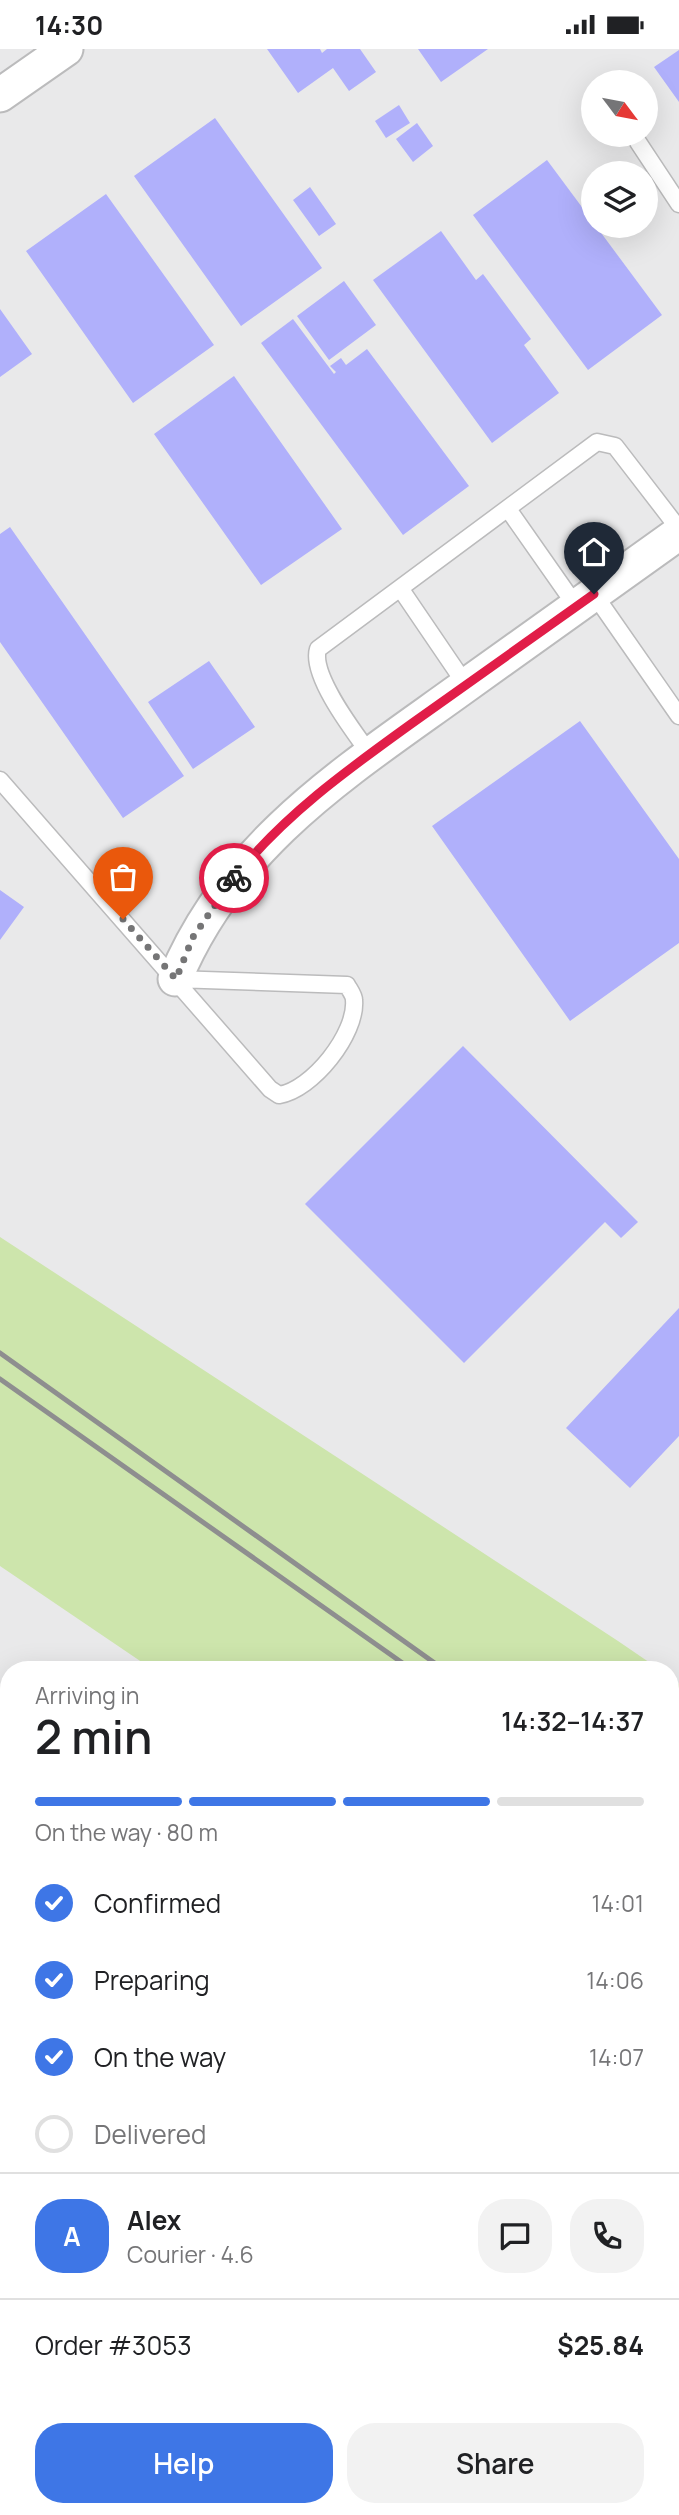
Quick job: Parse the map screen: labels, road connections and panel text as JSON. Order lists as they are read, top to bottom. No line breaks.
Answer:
{"north":"bottom right","page":{"status":"14:30","heading":["2 min","Arriving in","14:32–14:37"],"panel":["Alex","Courier · 4.6","Order #3053","$25.84"],"bar":"On the way · 80 m","list":[["Confirmed","14:01"],["Preparing","14:06"],["On the way","14:07"],"Delivered"],"round":"A","buttons":["Help","Share"]}}
